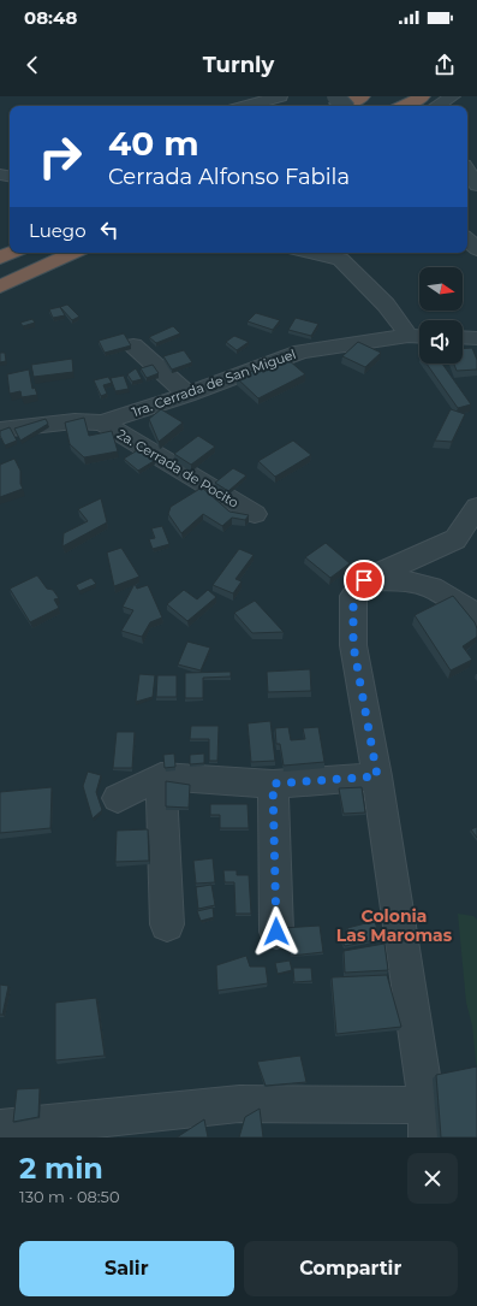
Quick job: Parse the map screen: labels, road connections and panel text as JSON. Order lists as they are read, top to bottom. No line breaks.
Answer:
{"streets":{"street":["1ra. Cerrada de San Miguel","2a. Cerrada de Pocito"]},"crossings":[["1ra. Cerrada de San Miguel","2a. Cerrada de Pocito"]],"districts":["Colonia Las Maromas"],"north":"right","page":{"status":"08:48","header":"Turnly","turn":["40 m","Cerrada Alfonso Fabila"],"then":"Luego","heading":["2 min","130 m · 08:50"],"buttons":["Salir","Compartir"]}}
